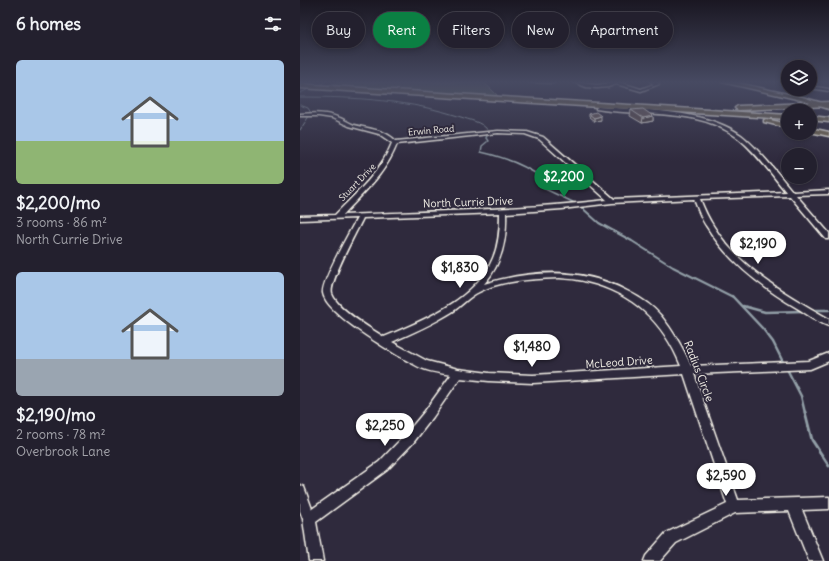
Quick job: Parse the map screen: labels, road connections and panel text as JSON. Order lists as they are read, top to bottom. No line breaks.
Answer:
{"streets":{"street":["Erwin Road","Stuart Drive","North Currie Drive","McLeod Drive","Radius Circle"]},"crossings":[["Erwin Road","Stuart Drive"],["Erwin Road","North Currie Drive"],["Stuart Drive","North Currie Drive"],["North Currie Drive","McLeod Drive"],["McLeod Drive","Radius Circle"]],"page":{"heading":"6 homes","chip":["Buy","Rent","Filters","New","Apartment"],"list":[{"name":"$2,200/mo","note":"3 rooms · 86 m² · North Currie Drive"},{"name":"$2,190/mo","note":"2 rooms · 78 m² · Overbrook Lane"}],"map_buttons":["+","−"],"price":["$2,200","$2,190","$1,830","$1,480","$2,250","$2,590"]}}
